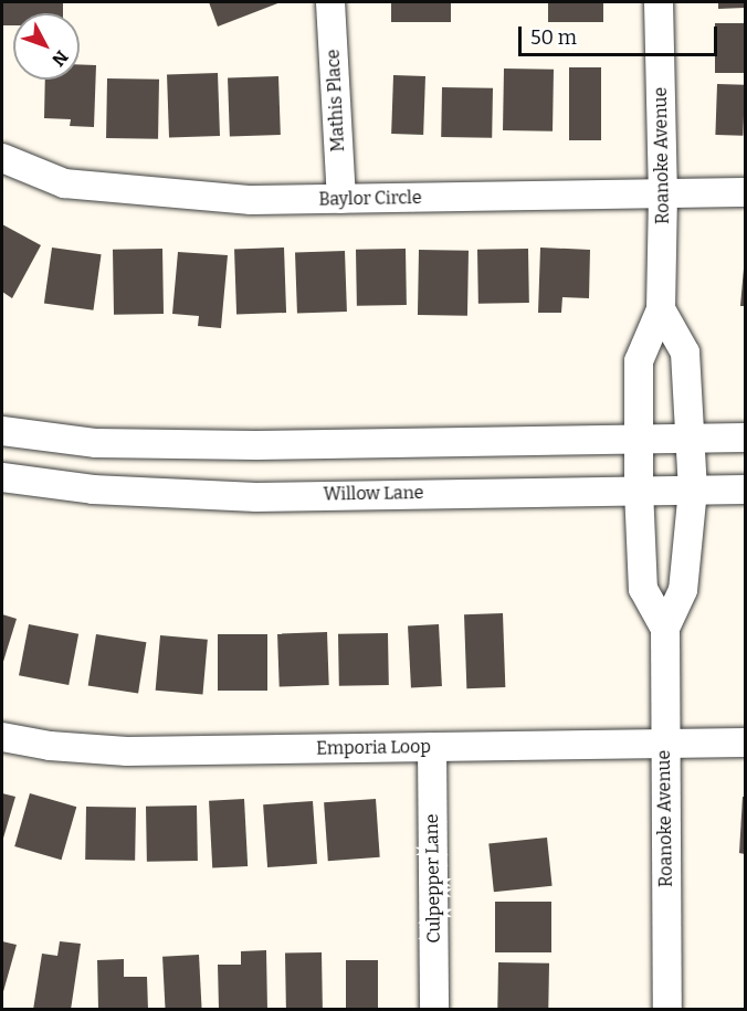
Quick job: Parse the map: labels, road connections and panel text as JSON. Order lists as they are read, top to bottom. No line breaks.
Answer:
{"streets":{"street":["Mathis Place","Roanoke Avenue","Baylor Circle","Willow Lane","Emporia Loop","Culpepper Lane"]},"crossings":[["Mathis Place","Baylor Circle"],["Roanoke Avenue","Baylor Circle"],["Roanoke Avenue","Willow Lane"],["Roanoke Avenue","Emporia Loop"],["Emporia Loop","Culpepper Lane"]],"scale_bar":"50 m","north":"bottom right"}
